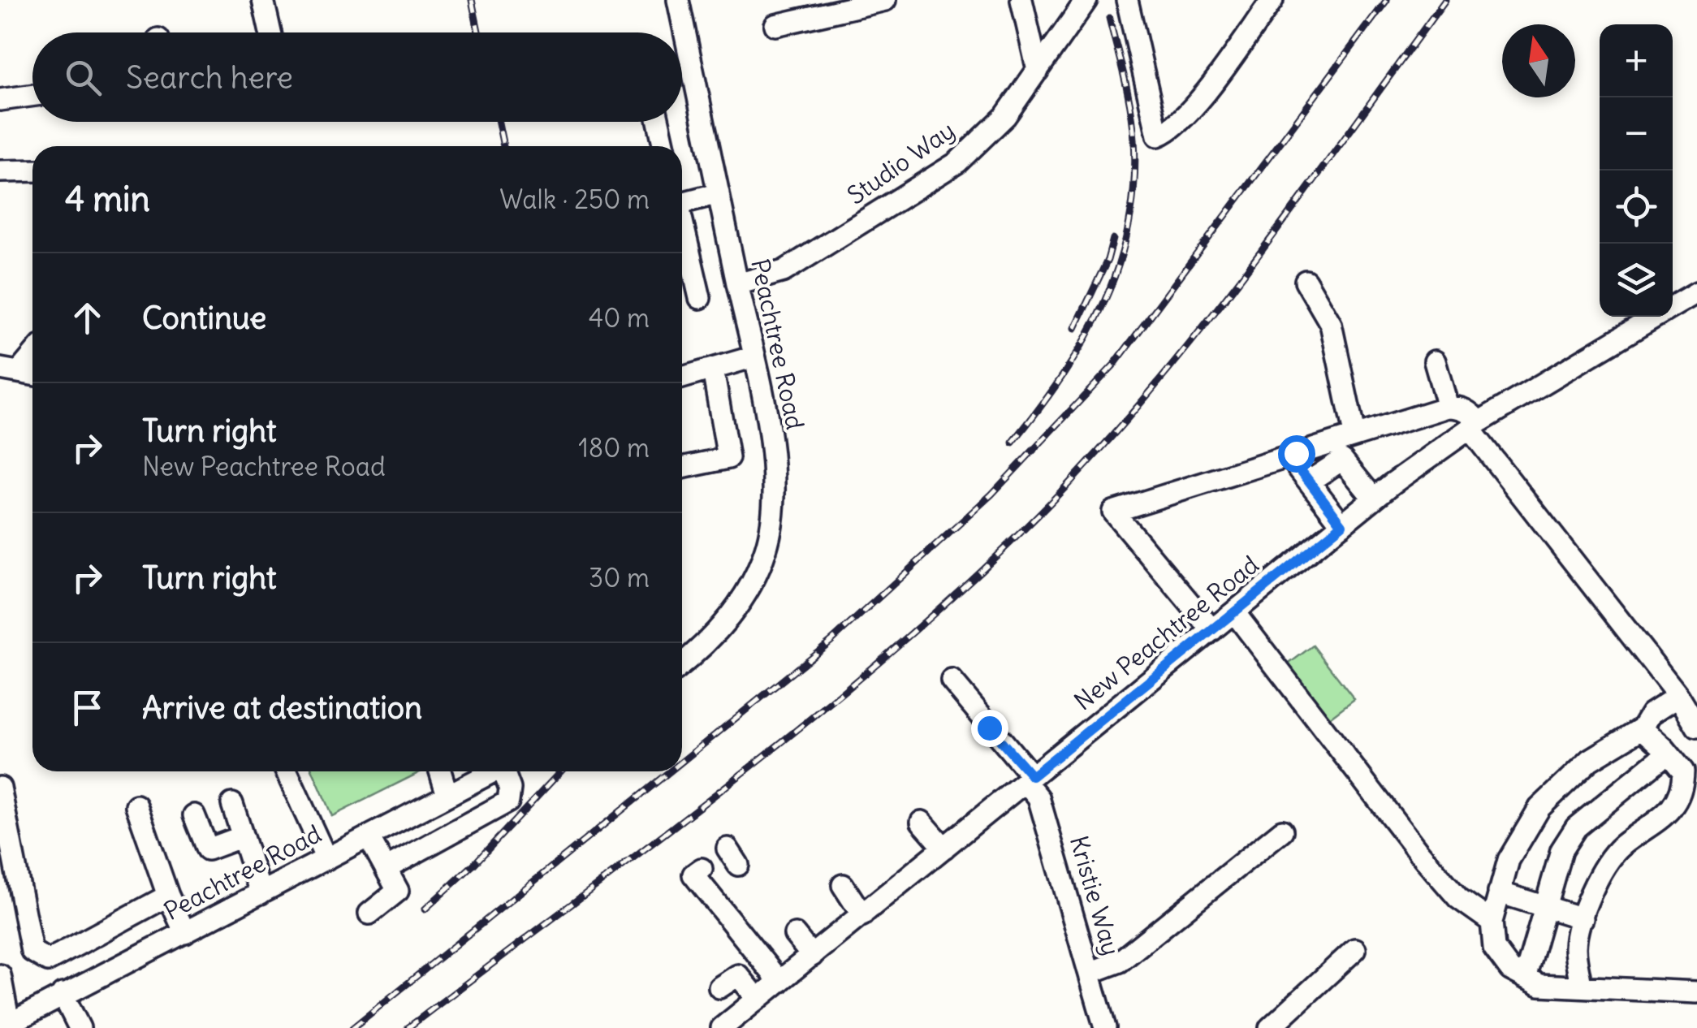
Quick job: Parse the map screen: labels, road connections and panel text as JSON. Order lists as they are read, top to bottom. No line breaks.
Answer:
{"streets":{"street":["Studio Way","Peachtree Road","New Peachtree Road","Kristie Way"]},"crossings":[["Studio Way","Peachtree Road"],["New Peachtree Road","Kristie Way"]],"north":"top","page":{"map_buttons":["+","−"],"search":"Search here","heading":["4 min","Walk · 250 m"],"list":[["Continue","40 m"],["Turn right","New Peachtree Road","180 m"],["Turn right","30 m"],"Arrive at destination"]}}
